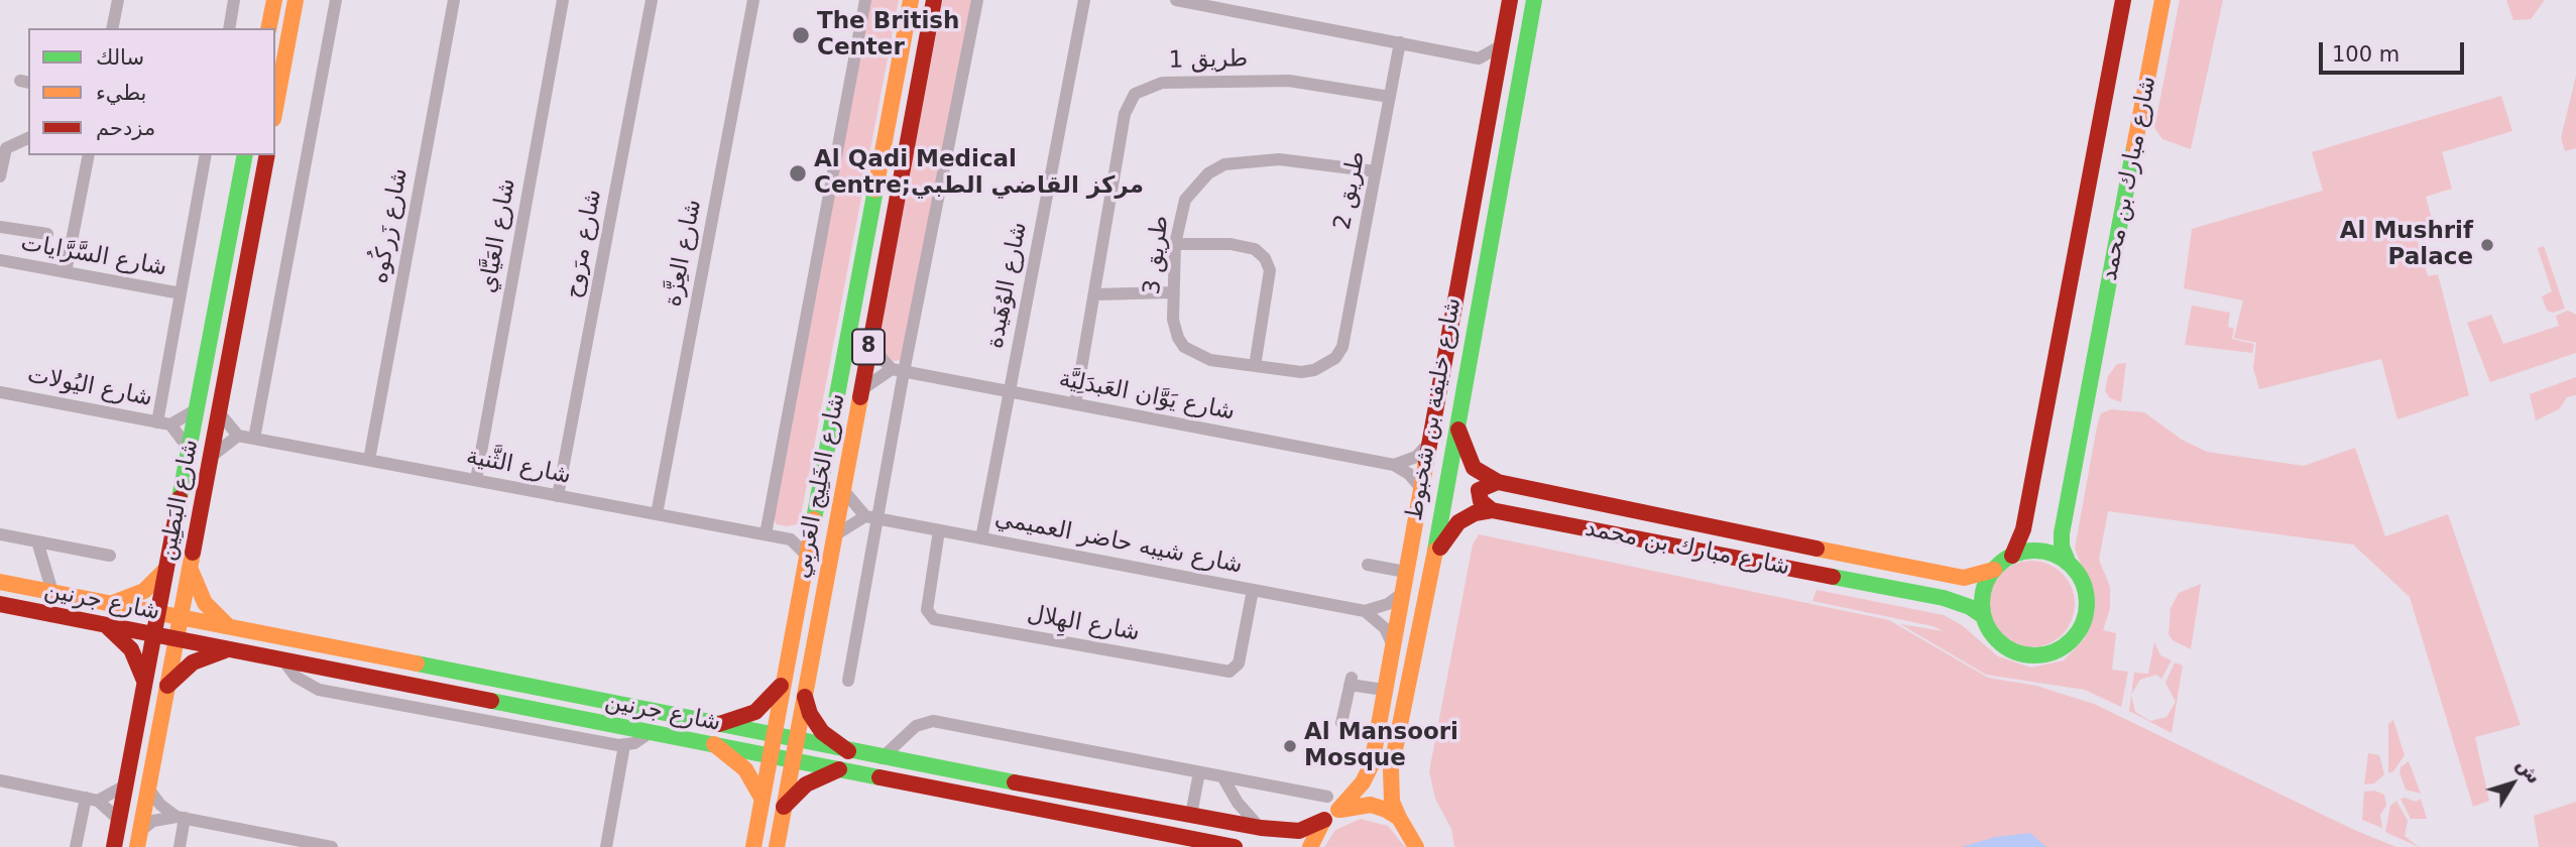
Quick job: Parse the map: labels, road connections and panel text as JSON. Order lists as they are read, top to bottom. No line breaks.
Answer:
{"streets":{"main road":["شارع مبارك بن محمد","8","شارع خليفة بن شخبوط","شارع الخَلِيج العَربِي","شارع البَطِين","شارع جرنين"],"street":["طريق 1","طريق 2","شارع زَركُوه","شارع العَيَّاي","شارع مرَوح","شارع العِزَّة","طريق 3","شارع السَّرَّايات","شارع الوُهَيدة","شارع اليُولات","شارع يَوَّان العَبدَلِيَّة","شارع الثَّنية","شارع شيبه حاضر العميمي","شارع الهِلال"]},"crossings":[["طريق 1","طريق 2"],["طريق 1","شارع يَوَّان العَبدَلِيَّة"],["شارع مبارك بن محمد","شارع خليفة بن شخبوط"],["طريق 2","طريق 3"],["شارع زَركُوه","شارع الثَّنية"],["شارع العَيَّاي","شارع الثَّنية"],["شارع مرَوح","شارع الثَّنية"],["شارع العِزَّة","شارع الثَّنية"],["شارع الوُهَيدة","شارع يَوَّان العَبدَلِيَّة"],["شارع الوُهَيدة","شارع شيبه حاضر العميمي"],["شارع اليُولات","شارع البَطِين"],["شارع يَوَّان العَبدَلِيَّة","شارع خليفة بن شخبوط"],["شارع خليفة بن شخبوط","شارع جرنين"],["شارع الثَّنية","شارع الخَلِيج العَربِي"],["شارع الخَلِيج العَربِي","شارع جرنين"],["شارع البَطِين","شارع جرنين"],["شارع شيبه حاضر العميمي","شارع الهِلال"]],"places":["The British Center","Al Qadi Medical Centre;مركز القاضي الطبي","Al Mushrif Palace","Al Mansoori Mosque"],"legend":["سالك","بطيء","مزدحم"],"scale_bar":"100 m","north":"top right"}
